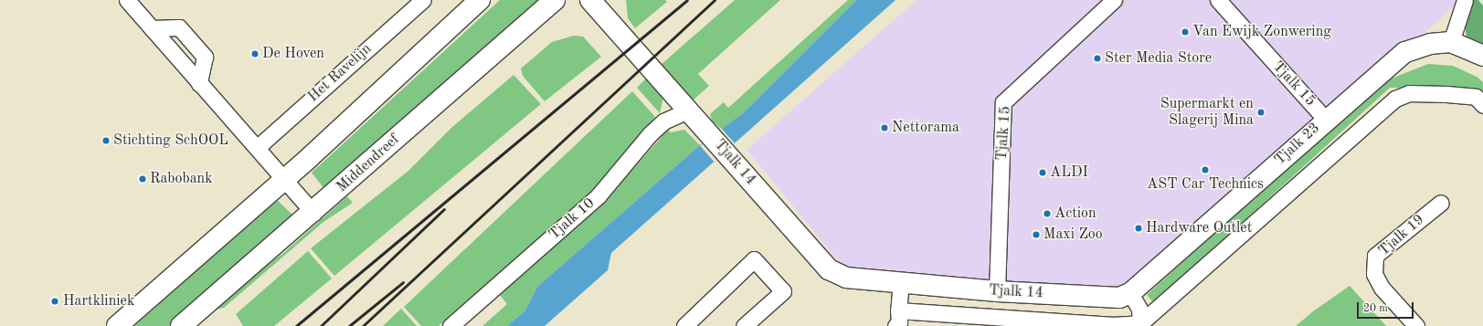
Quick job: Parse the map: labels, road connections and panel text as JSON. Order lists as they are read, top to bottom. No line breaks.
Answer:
{"streets":{"street":["Het Ravelijn","Tjalk 15","Tjalk 23","Tjalk 14","Middendreef","Tjalk 10","Tjalk 19"]},"crossings":[["Tjalk 15","Tjalk 23"],["Tjalk 15","Tjalk 14"],["Tjalk 23","Tjalk 14"],["Tjalk 14","Tjalk 10"]],"places":["Van Ewijk Zonwering","De Hoven","Ster Media Store","Supermarkt en Slagerij Mina","Nettorama","Stichting SchOOL","AST Car Technics","ALDI","Rabobank","Action","Hardware Outlet","Maxi Zoo","Hartkliniek"],"scale_bar":"20 m"}
